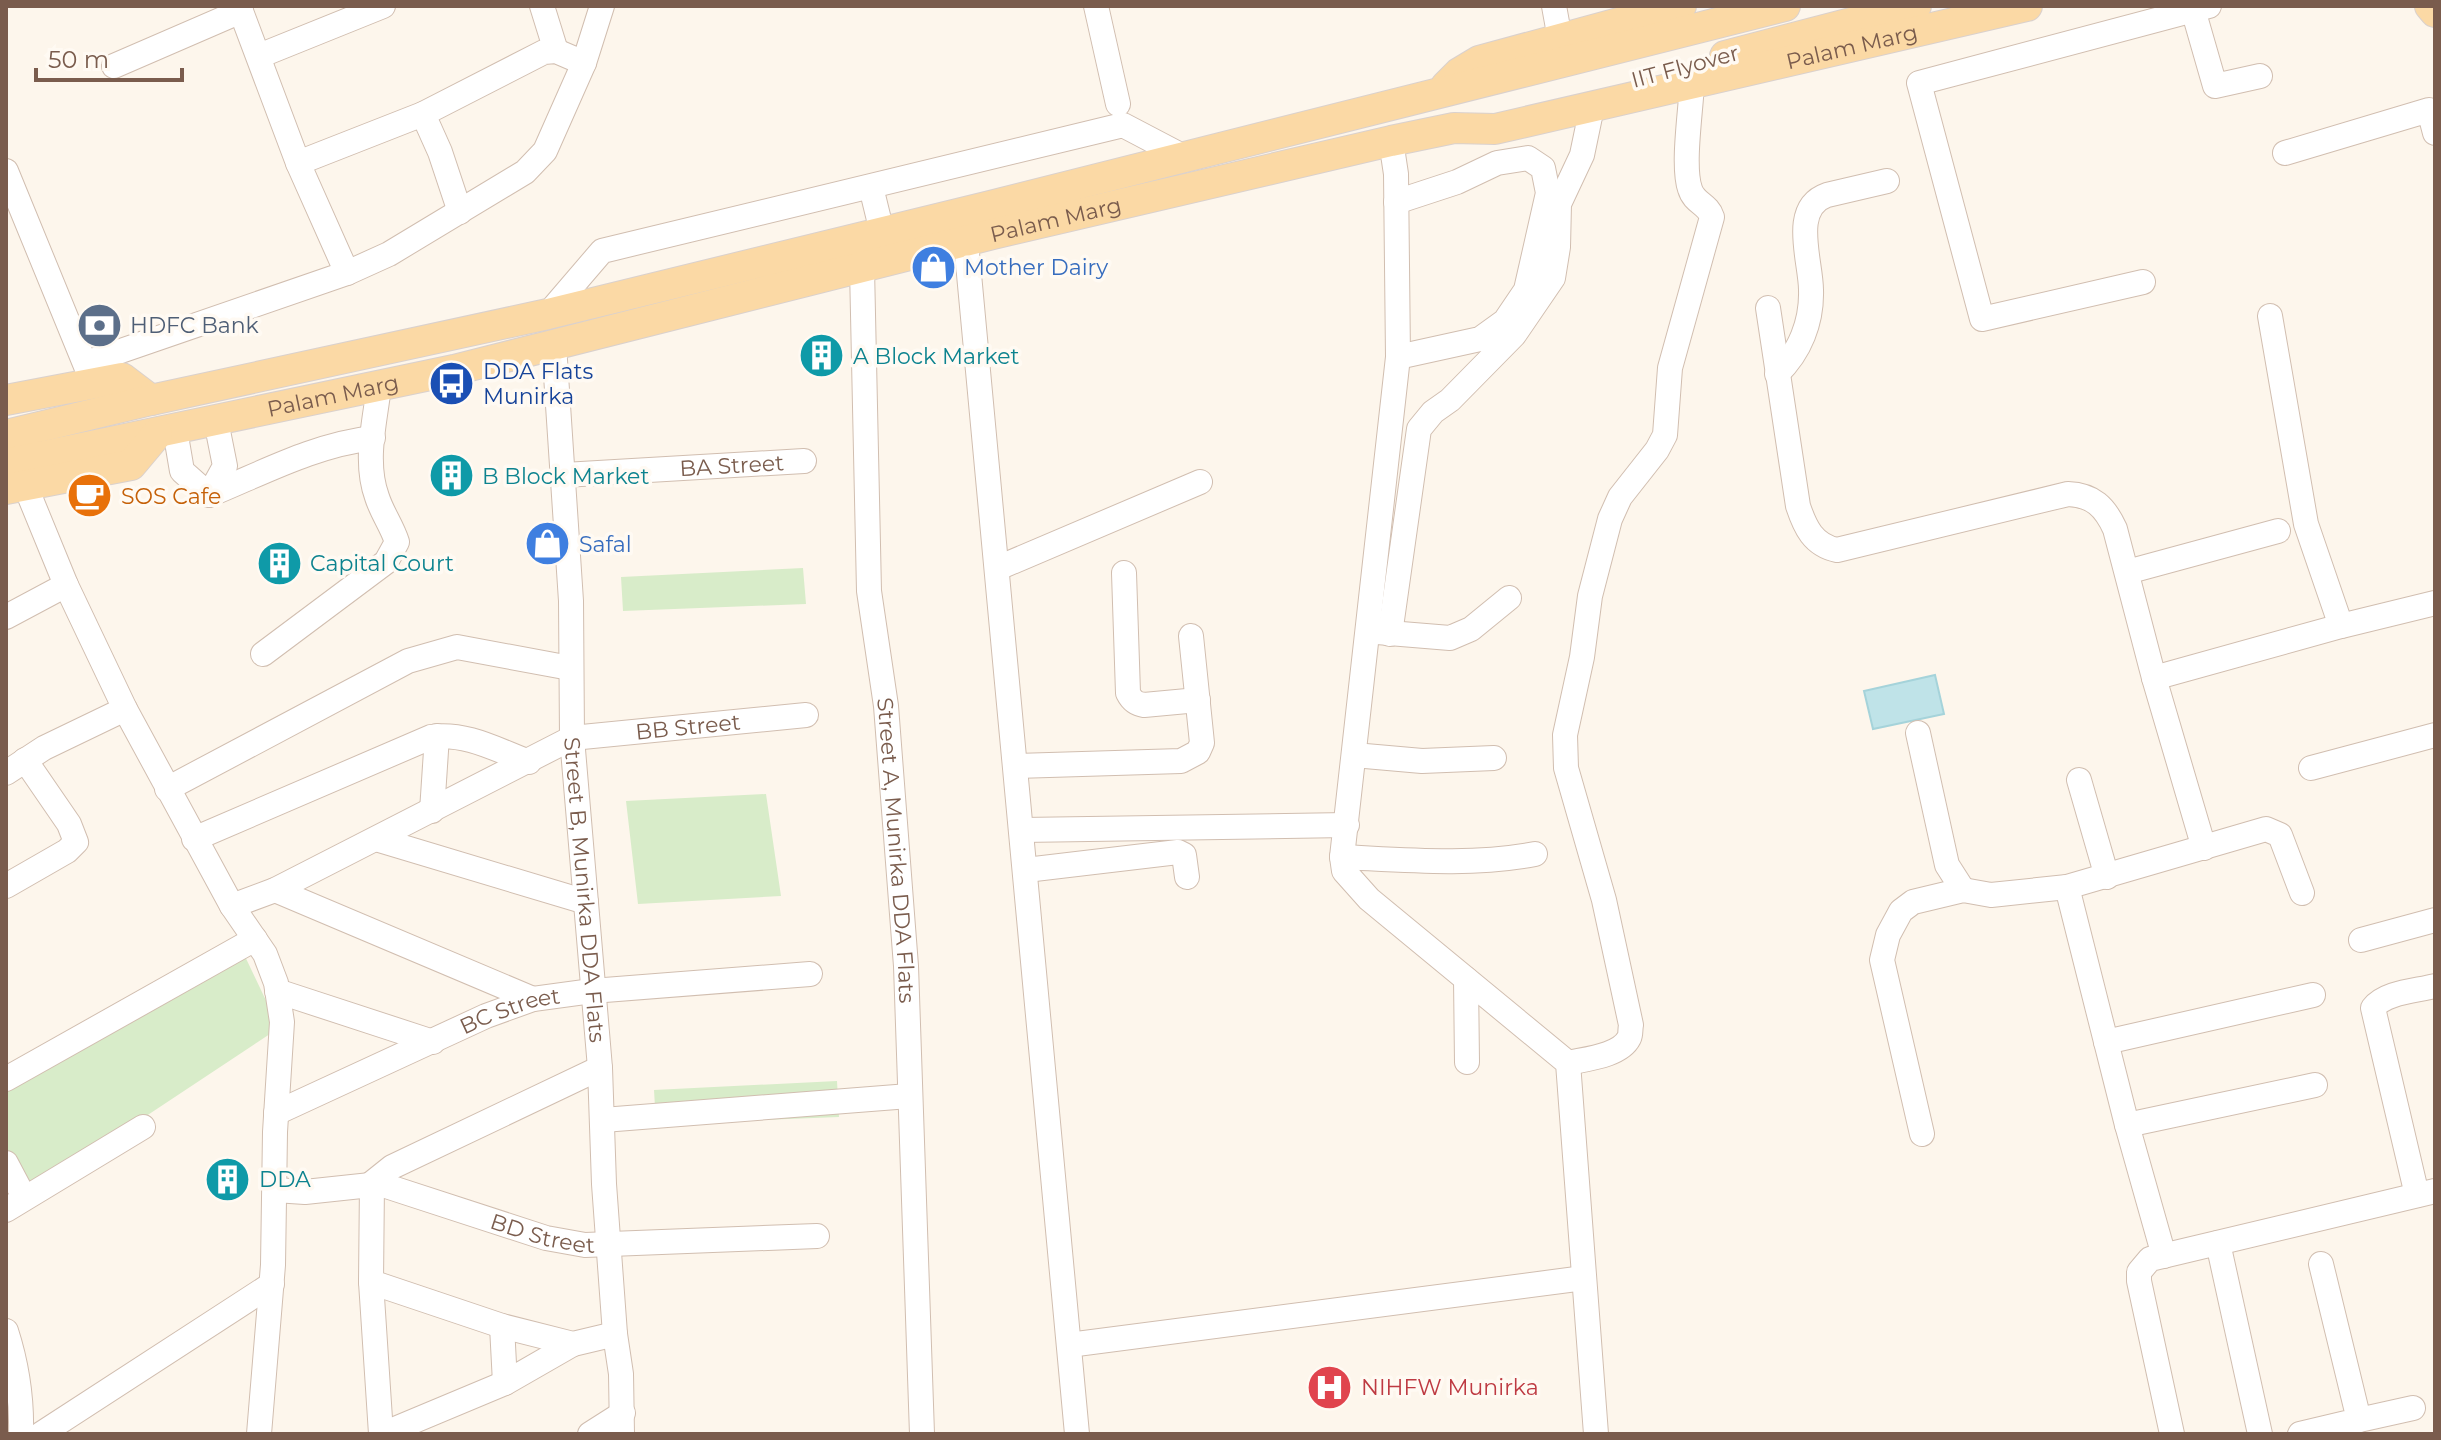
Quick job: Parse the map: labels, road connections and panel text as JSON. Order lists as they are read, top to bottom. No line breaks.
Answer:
{"streets":{"main road":["Palam Marg","IIT Flyover"],"street":["BA Street","BB Street","Street A, Munirka DDA Flats","Street B, Munirka DDA Flats","BC Street","BD Street"]},"crossings":[["Palam Marg","IIT Flyover"],["Palam Marg","Street A, Munirka DDA Flats"],["Palam Marg","Street B, Munirka DDA Flats"],["BA Street","Street B, Munirka DDA Flats"],["BB Street","Street B, Munirka DDA Flats"],["Street B, Munirka DDA Flats","BC Street"],["Street B, Munirka DDA Flats","BD Street"]],"places":{"shop":["Mother Dairy","Safal"],"bank":["HDFC Bank"],"building":["A Block Market","B Block Market","Capital Court","DDA"],"bus stop":["DDA Flats Munirka"],"cafe":["SOS Cafe"],"hospital":["NIHFW Munirka"]},"scale_bar":"50 m"}
